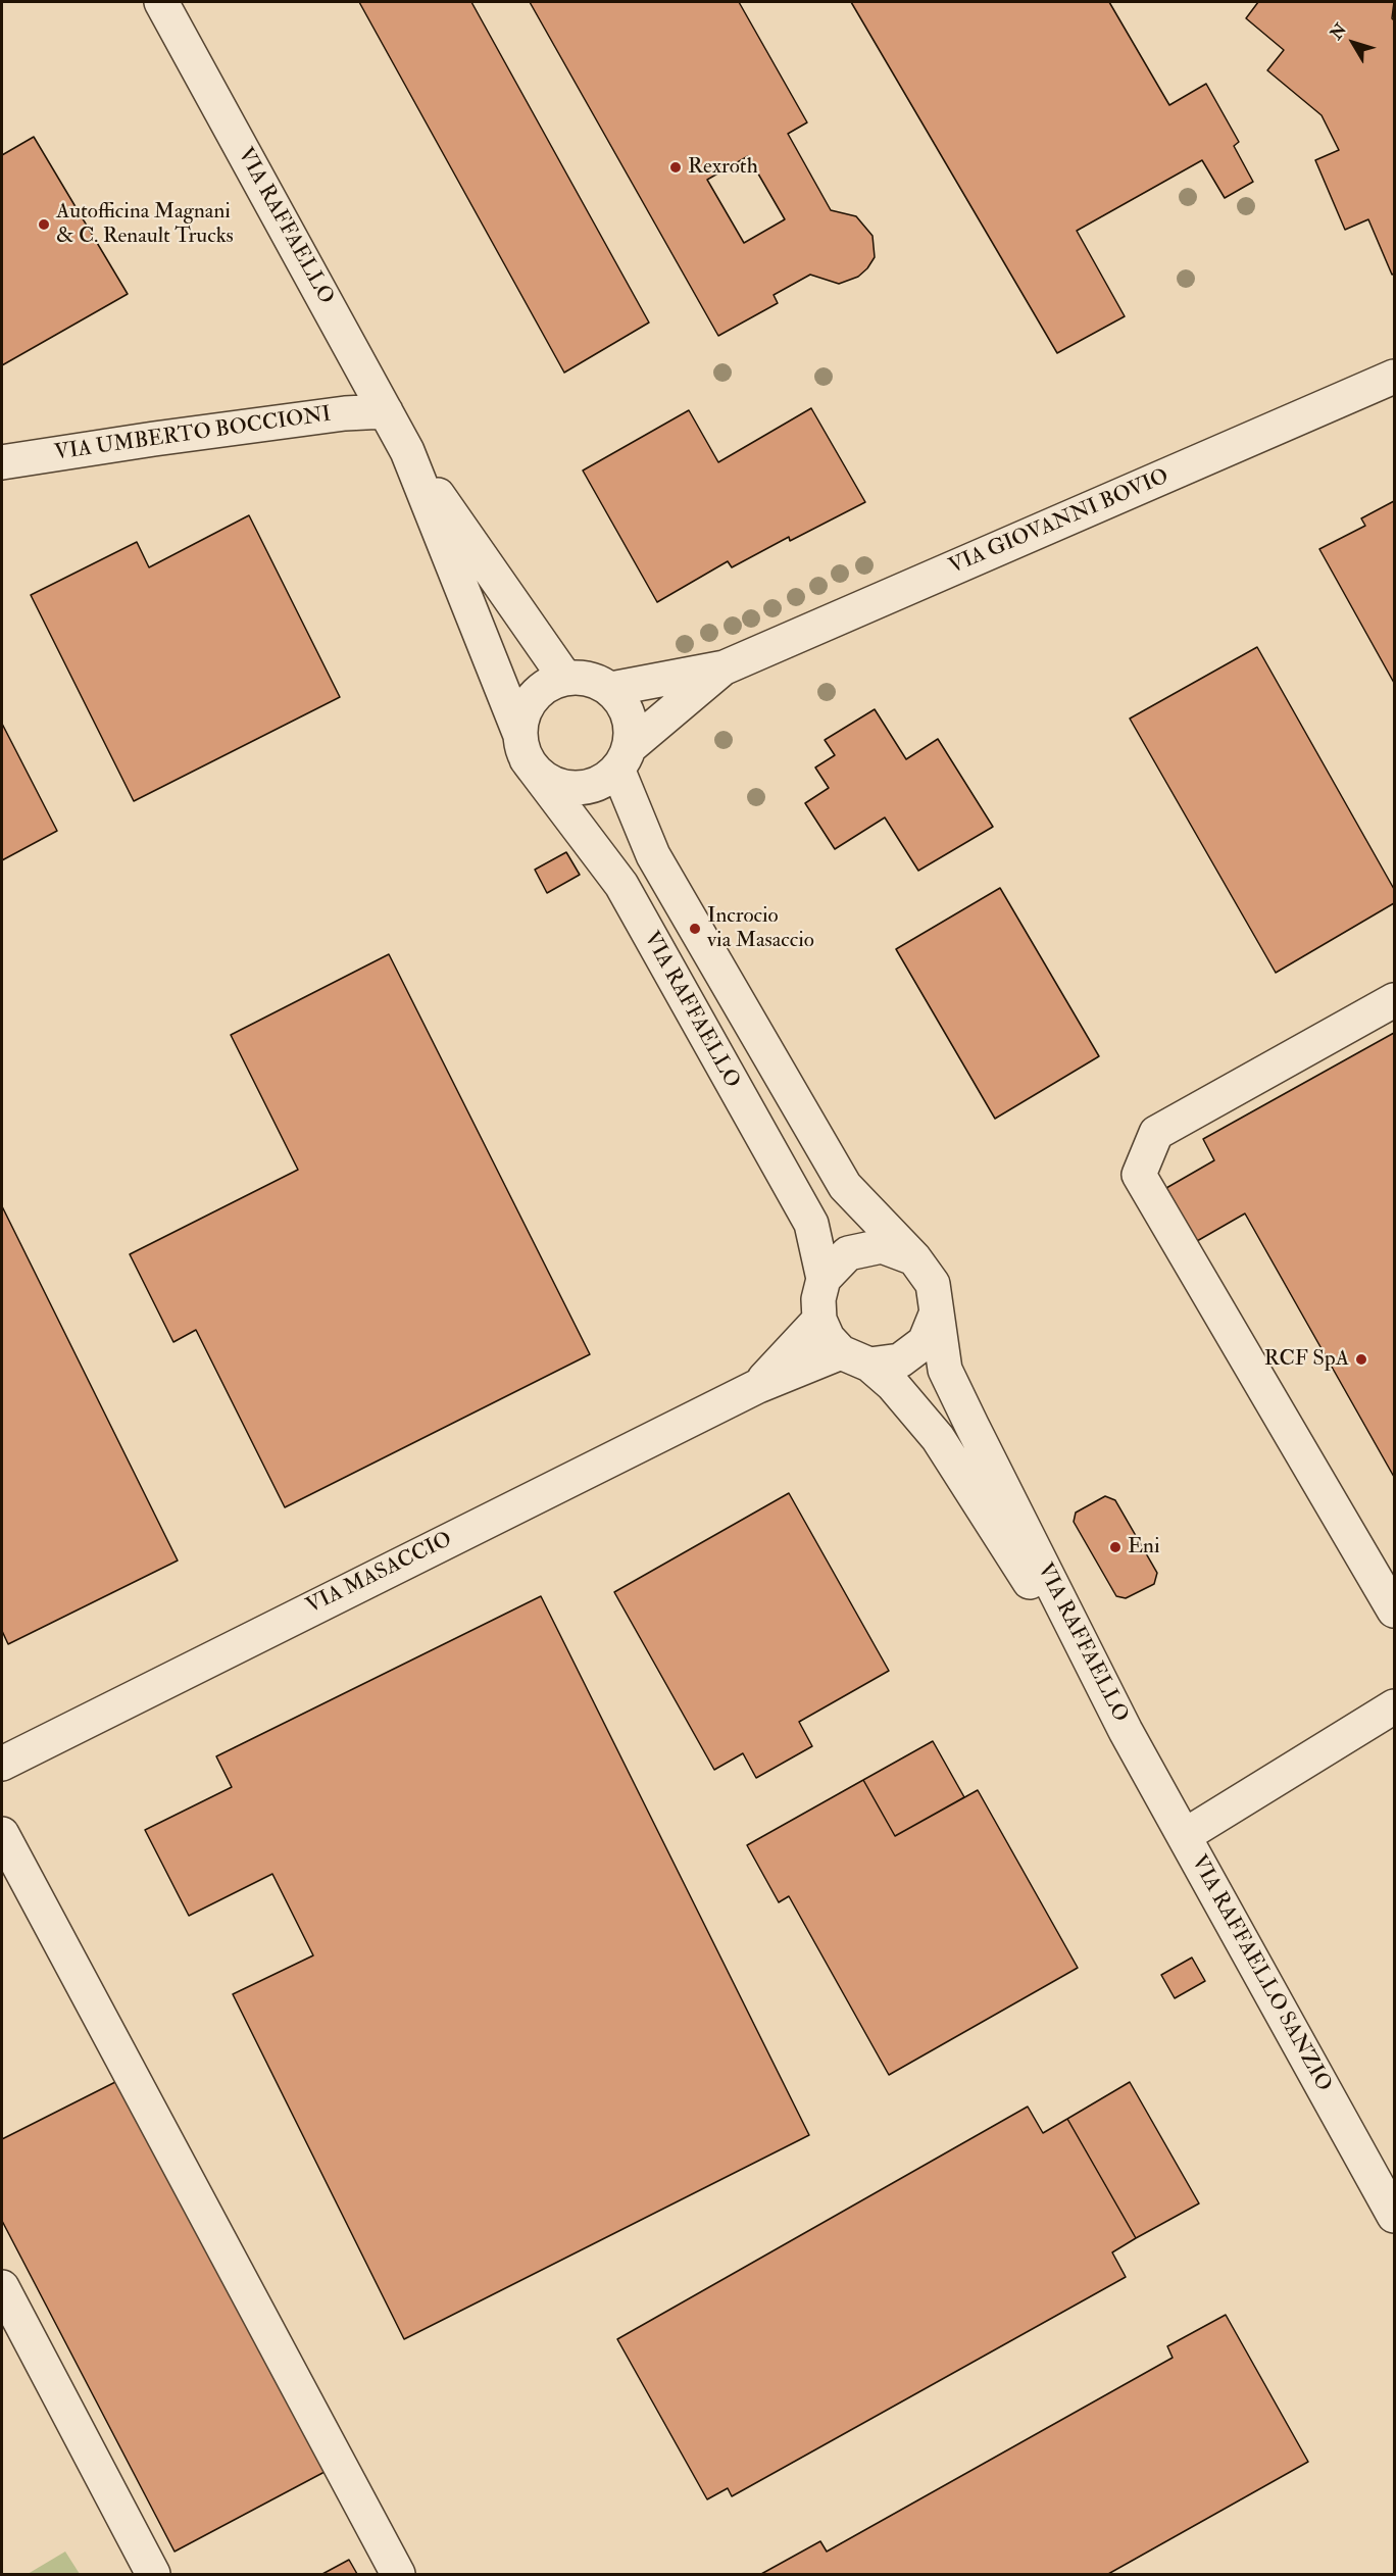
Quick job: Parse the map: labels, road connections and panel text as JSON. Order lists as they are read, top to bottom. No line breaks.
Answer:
{"streets":{"street":["VIA RAFFAELLO","VIA UMBERTO BOCCIONI","VIA GIOVANNI BOVIO","VIA MASACCIO","VIA RAFFAELLO SANZIO"]},"crossings":[["VIA RAFFAELLO","VIA UMBERTO BOCCIONI"],["VIA RAFFAELLO","VIA GIOVANNI BOVIO"],["VIA RAFFAELLO","VIA MASACCIO"],["VIA RAFFAELLO","VIA RAFFAELLO SANZIO"]],"places":["Rexroth","Autofficina Magnani & C. Renault Trucks","Incrocio via Masaccio","RCF SpA","Eni"],"north":"top left"}
